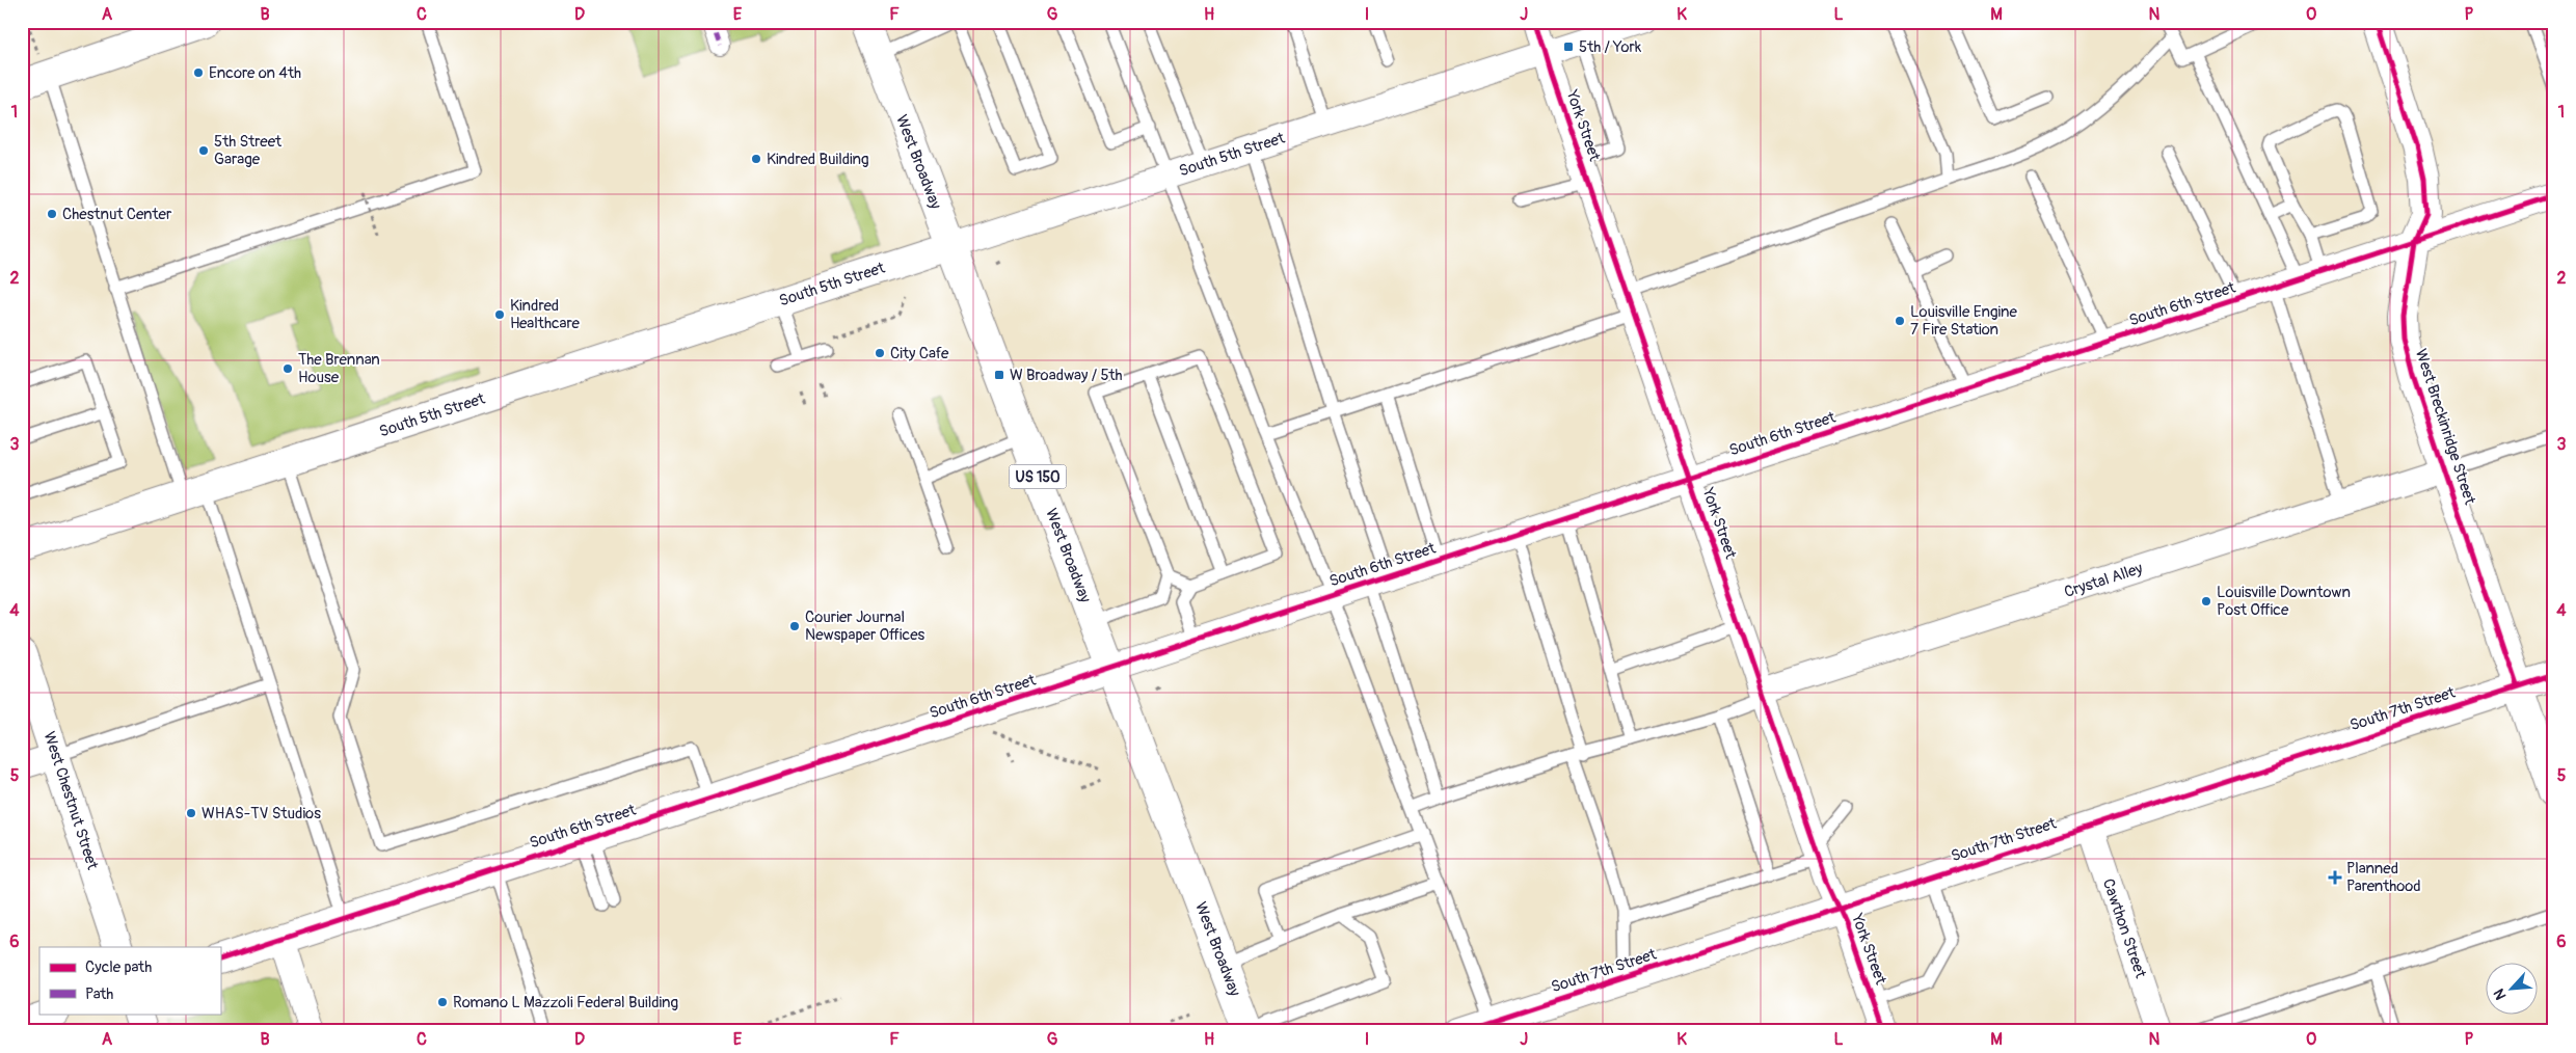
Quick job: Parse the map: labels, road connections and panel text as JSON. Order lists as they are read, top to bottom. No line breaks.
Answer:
{"streets":{"street":["York Street","South 5th Street","West Broadway","South 6th Street","West Breckinridge Street","US 150","Crystal Alley","South 7th Street","West Chestnut Street","Cawthon Street"]},"crossings":[["York Street","South 5th Street"],["York Street","South 6th Street"],["York Street","Crystal Alley"],["York Street","South 7th Street"],["South 5th Street","West Broadway"],["West Broadway","South 6th Street"],["South 6th Street","West Breckinridge Street"],["West Breckinridge Street","Crystal Alley"],["West Breckinridge Street","South 7th Street"],["South 7th Street","Cawthon Street"]],"places":{"transit":["5th / York","W Broadway / 5th"],"other":["Encore on 4th","5th Street Garage","Kindred Building","Chestnut Center","Kindred Healthcare","Louisville Engine 7 Fire Station","City Cafe","The Brennan House","Louisville Downtown Post Office","Courier Journal Newspaper Offices","WHAS-TV Studios","Romano L Mazzoli Federal Building"],"health":["Planned Parenthood"]},"legend":["Cycle path","Path"],"north":"bottom left","grid":{"columns":["A","B","C","D","E","F","G","H","I","J","K","L","M","N","O","P"],"rows":["1","2","3","4","5","6"]}}
